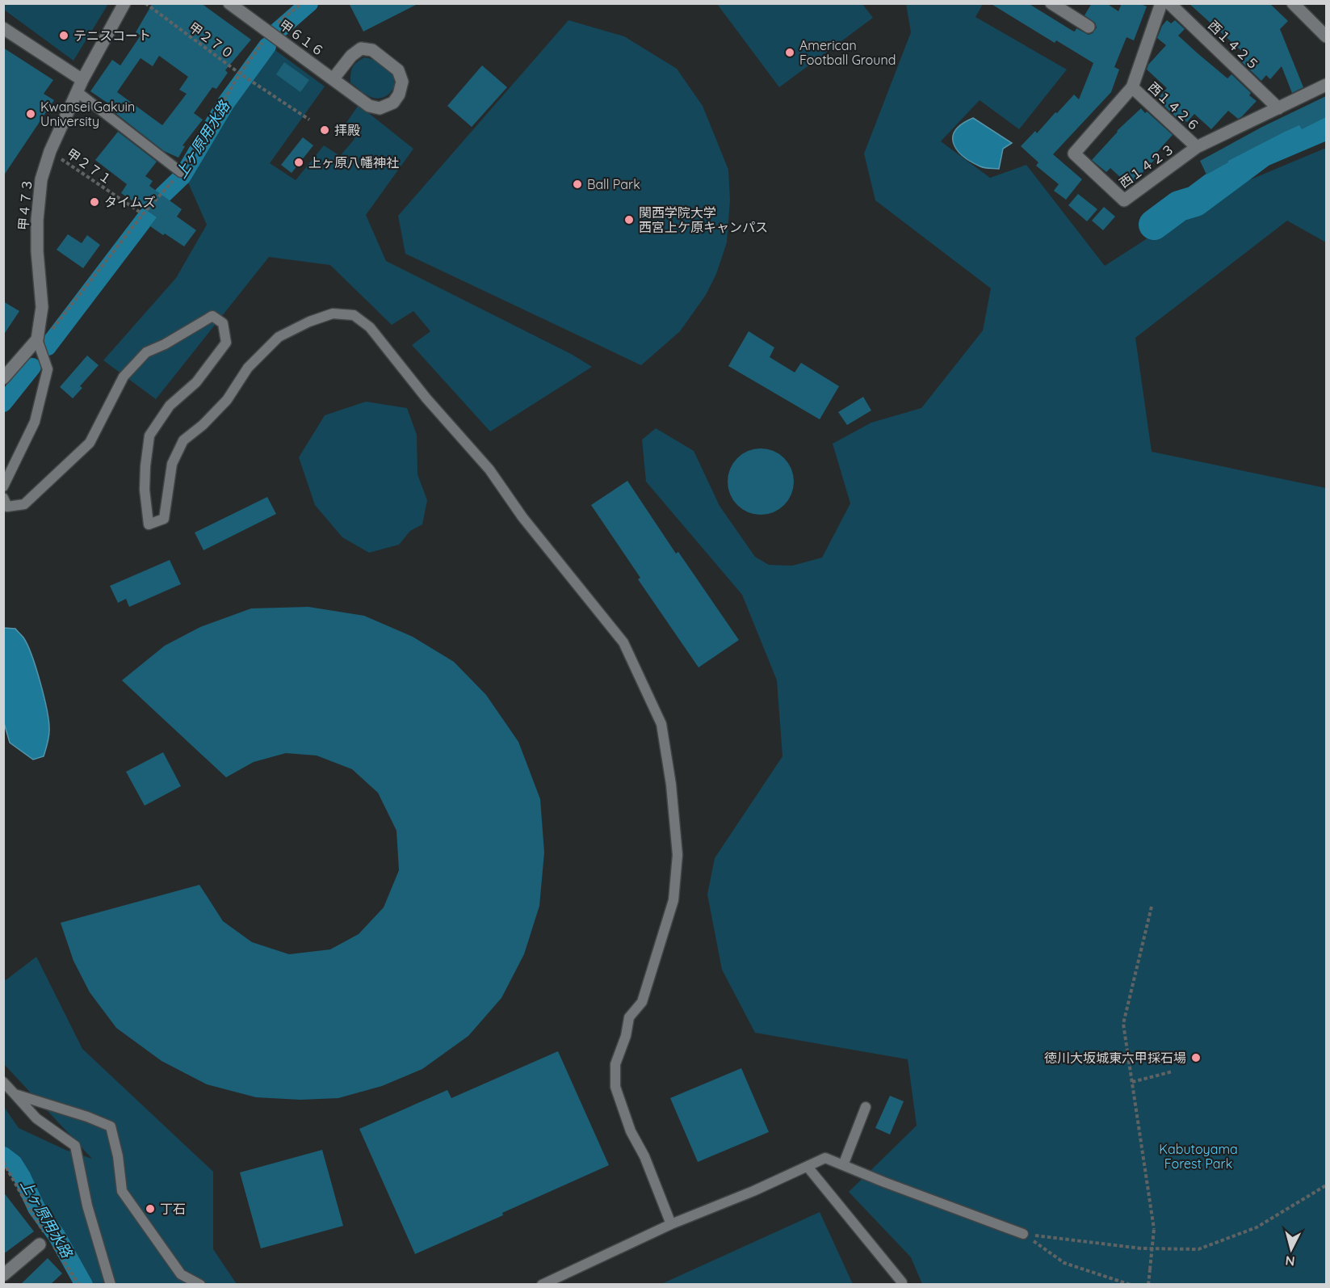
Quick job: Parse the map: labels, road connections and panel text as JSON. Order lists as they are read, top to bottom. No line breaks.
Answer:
{"streets":{"street":["甲６１６","西１４２５","西１４２６","西１４２３","甲４７３"],"path":["甲２７０","甲２７１"]},"crossings":[["西１４２５","西１４２３"],["西１４２６","西１４２３"],["甲２７１","甲４７３"]],"water":["上ヶ原用水路"],"parks":["Kabutoyama Forest Park"],"places":["テニスコート","American Football Ground","Kwansei Gakuin University","拝殿","上ヶ原八幡神社","Ball Park","タイムズ","関西学院大学 西宮上ケ原キャンパス","徳川大坂城東六甲採石場","丁石"],"north":"bottom"}
